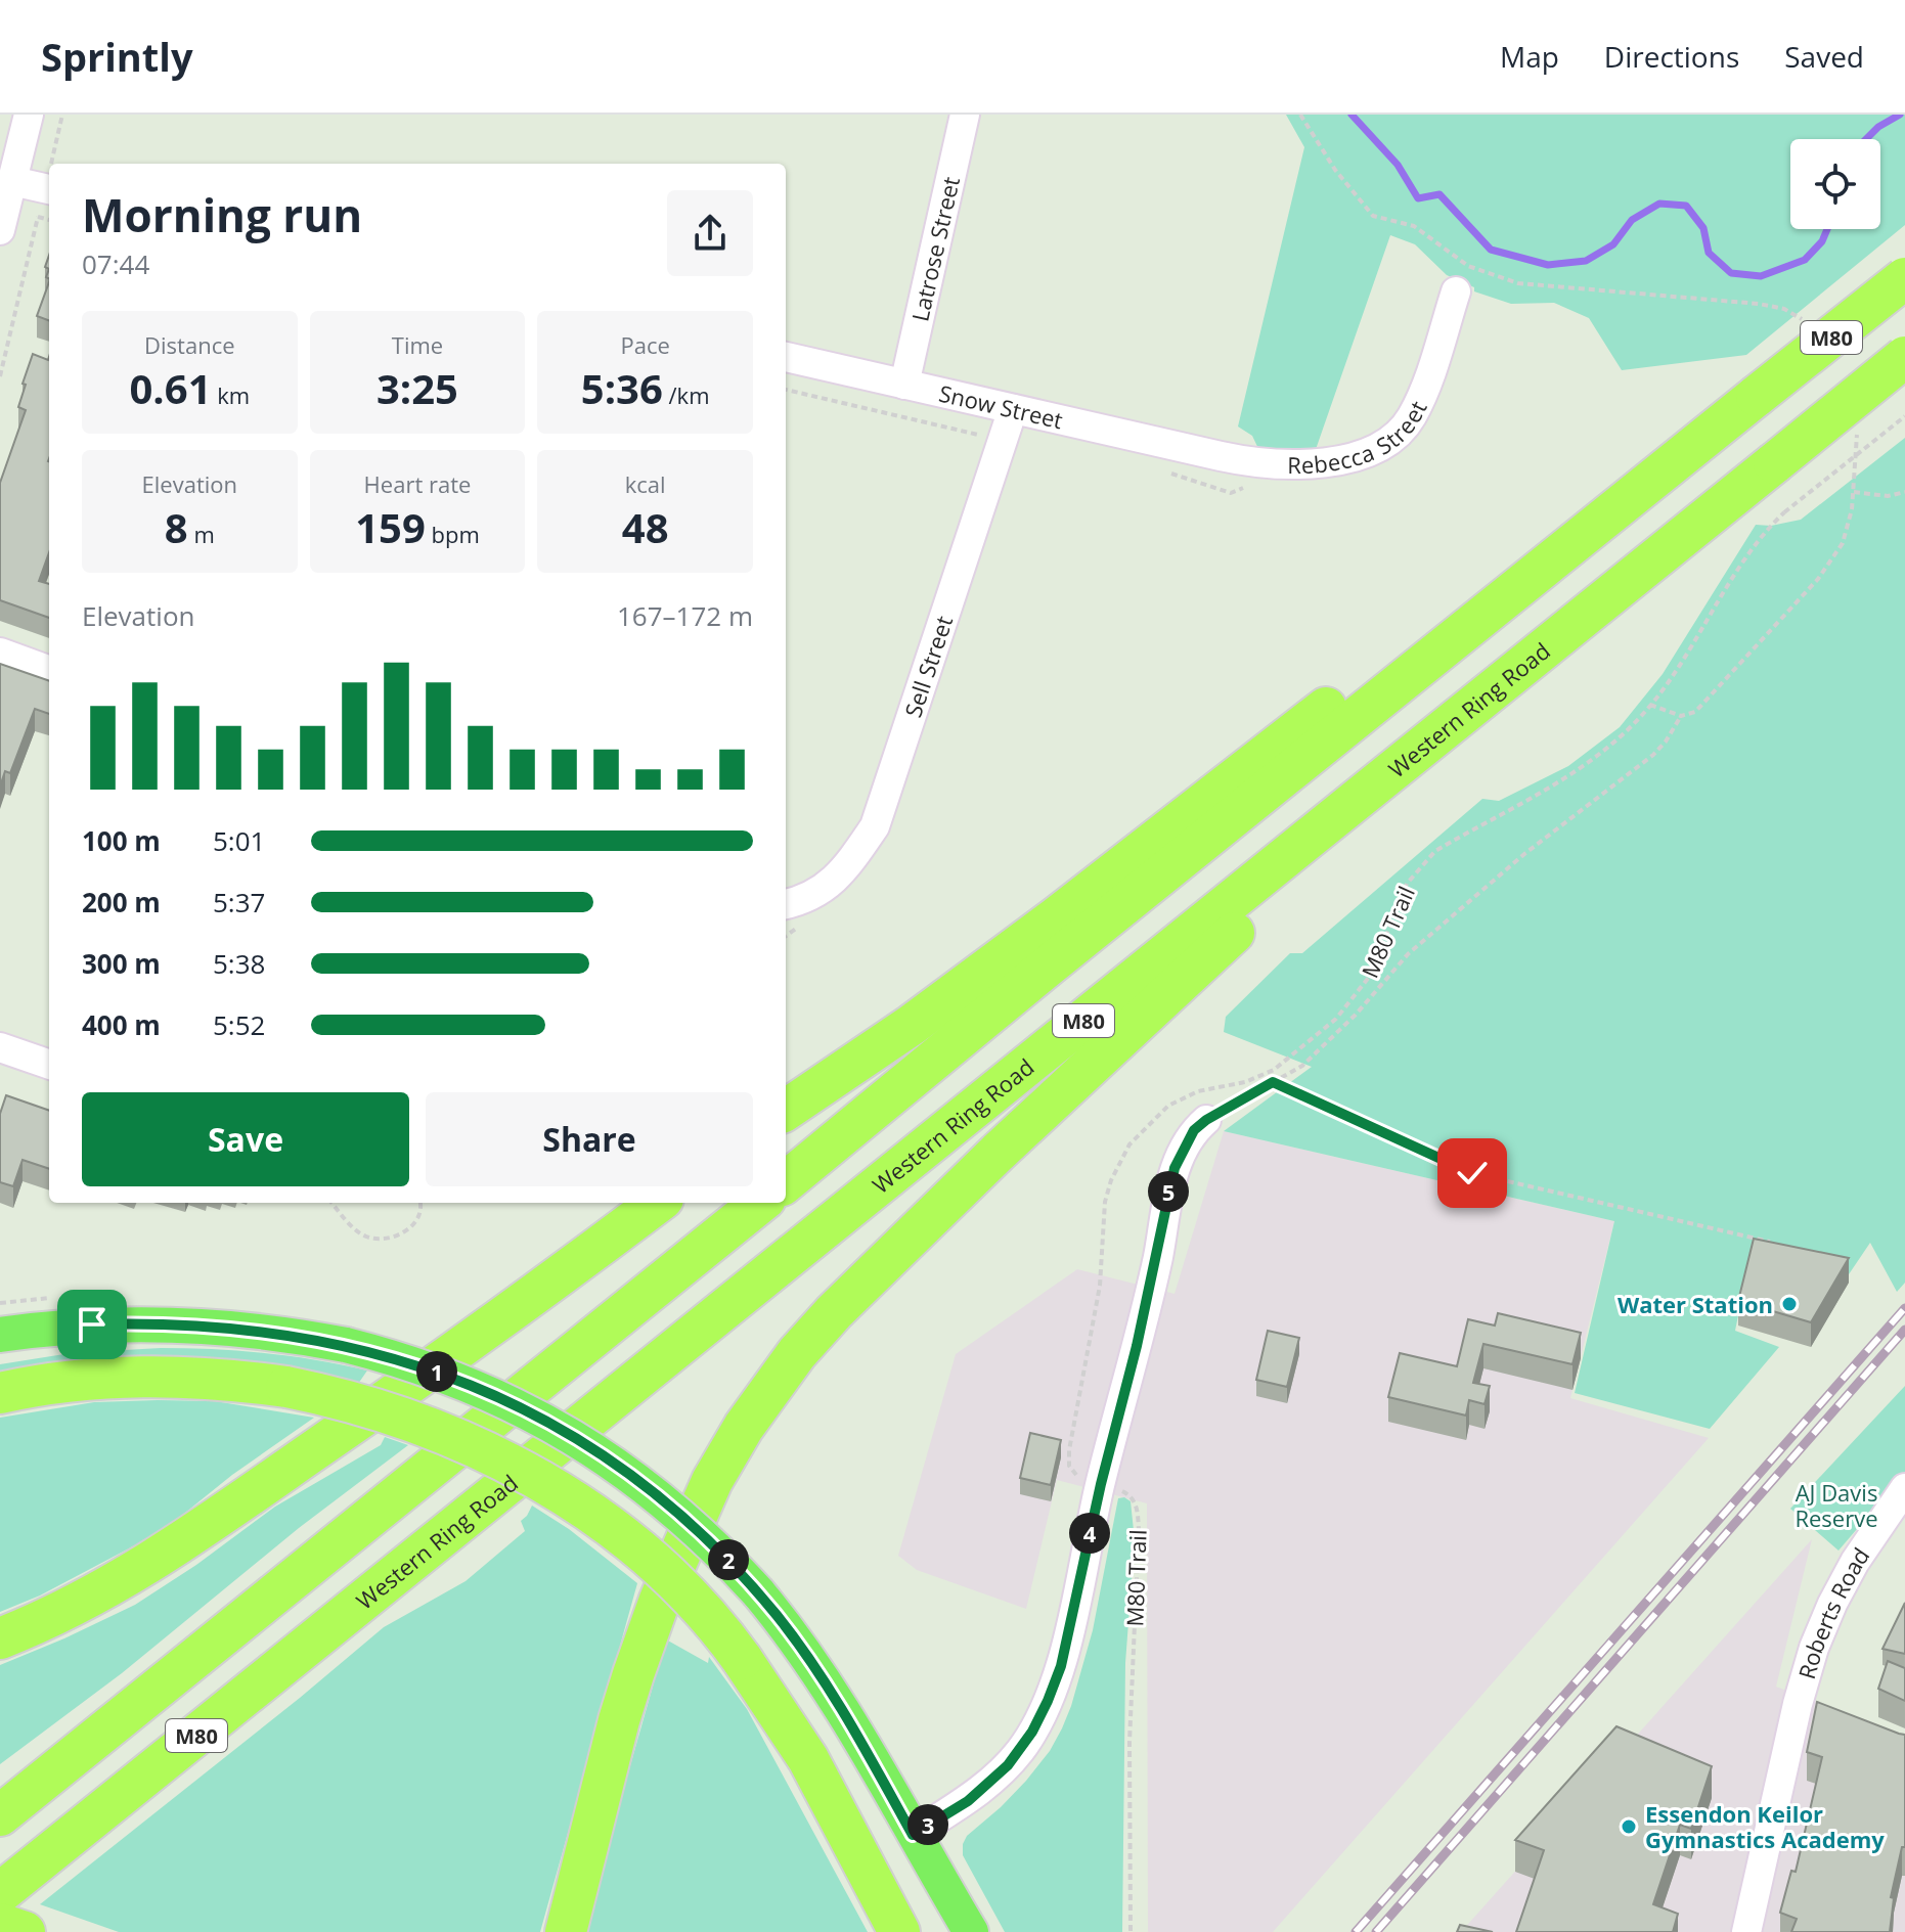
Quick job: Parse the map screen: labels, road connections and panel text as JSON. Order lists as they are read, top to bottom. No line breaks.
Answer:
{"streets":{"highway":["M80","Western Ring Road"],"street":["Latrose Street","Snow Street","Rebecca Street","Sell Street","Roberts Road"],"path":["M80 Trail"]},"crossings":[["Latrose Street","Snow Street"],["Snow Street","Rebecca Street"],["Snow Street","Sell Street"]],"parks":["AJ Davis Reserve"],"places":["Water Station","Essendon Keilor Gymnastics Academy"],"page":{"header":"Sprintly","nav":["Map","Directions","Saved"],"heading":["Morning run","07:44"],"stats":[["Distance","0.61 km"],["Time","3:25"],["Pace","5:36 /km"],["Elevation","8 m"],["Heart rate","159 bpm"],["kcal","48"]],"chart":["Elevation","167–172 m"],"list":[{"name":"100 m","note":"5:01"},{"name":"200 m","note":"5:37"},{"name":"300 m","note":"5:38"},{"name":"400 m","note":"5:52"}],"buttons":["Save","Share"],"pins":["5","1","4","2","3"]}}
